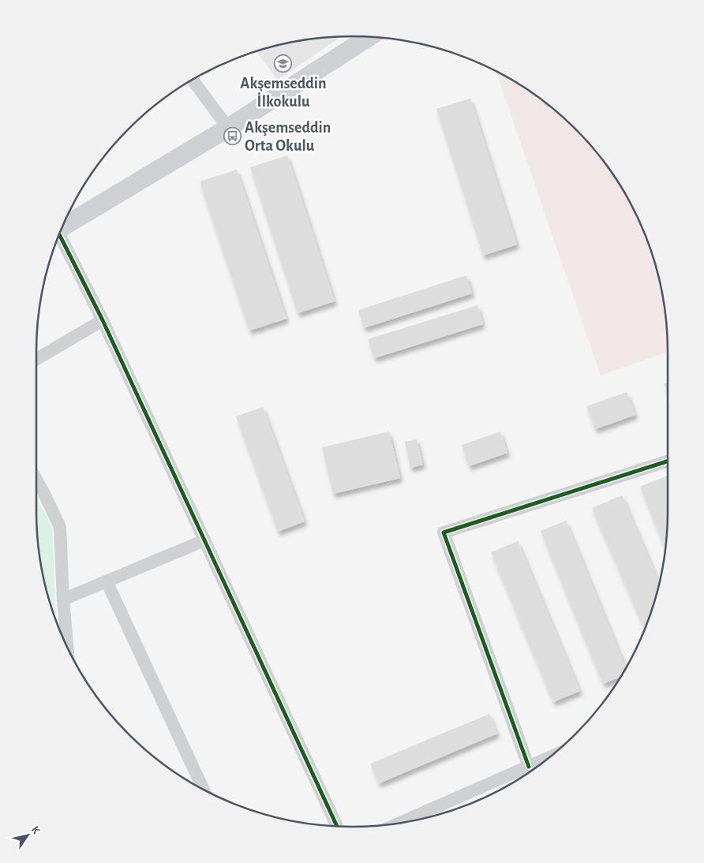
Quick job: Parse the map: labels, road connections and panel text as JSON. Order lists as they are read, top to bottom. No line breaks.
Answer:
{"places":{"school or university":["Akşemseddin İlkokulu"],"bus stop":["Akşemseddin Orta Okulu"]},"north":"top right"}
